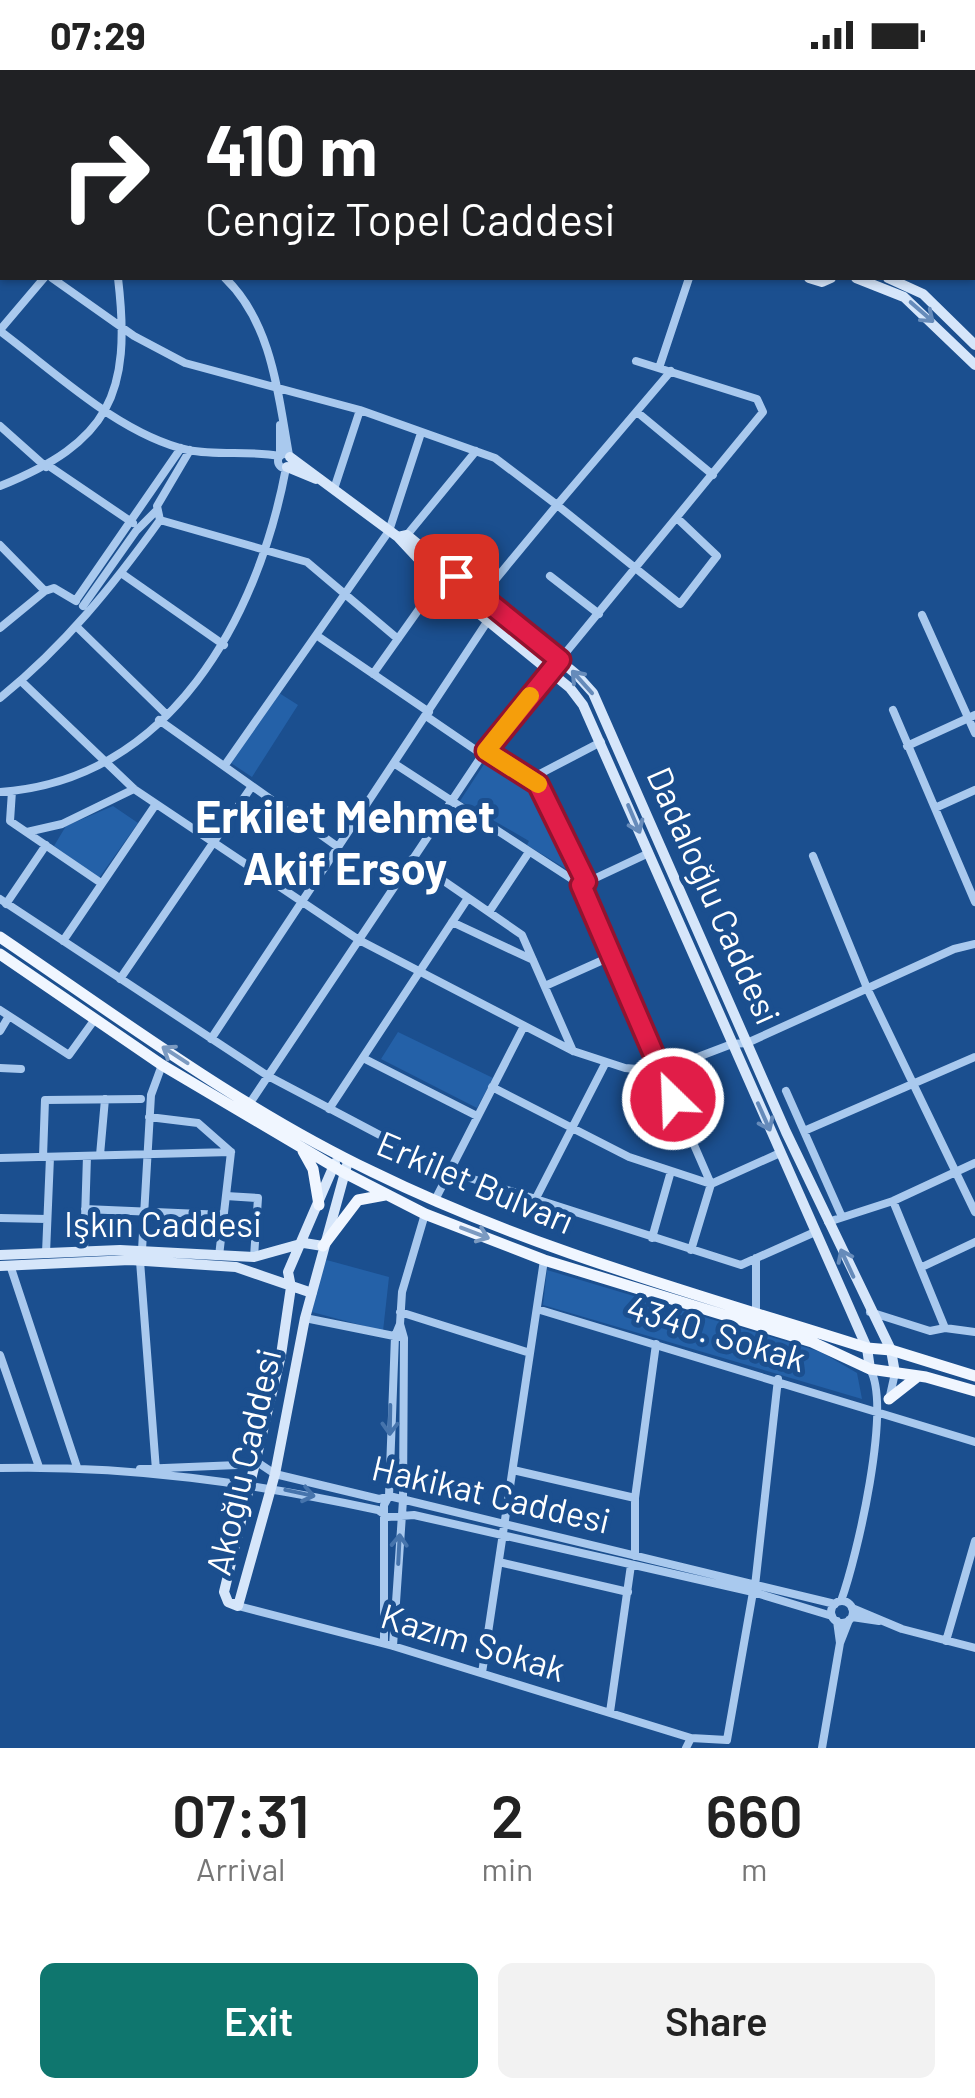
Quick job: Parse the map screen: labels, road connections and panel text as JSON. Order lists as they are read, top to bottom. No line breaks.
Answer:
{"streets":{"main road":["Erkilet Bulvarı"],"street":["Dadaloğlu Caddesi","Işkın Caddesi","4340. Sokak","Akoğlu Caddesi","Hakikat Caddesi","Kazım Sokak"]},"crossings":[["Dadaloğlu Caddesi","Erkilet Bulvarı"],["Erkilet Bulvarı","Akoğlu Caddesi"],["Işkın Caddesi","Akoğlu Caddesi"],["Akoğlu Caddesi","Hakikat Caddesi"],["Akoğlu Caddesi","Kazım Sokak"]],"districts":["Erkilet Mehmet Akif Ersoy"],"page":{"status":"07:29","turn":["410 m","Cengiz Topel Caddesi"],"eta":["07:31","Arrival","2","min","660","m"],"buttons":["Exit","Share"]}}
